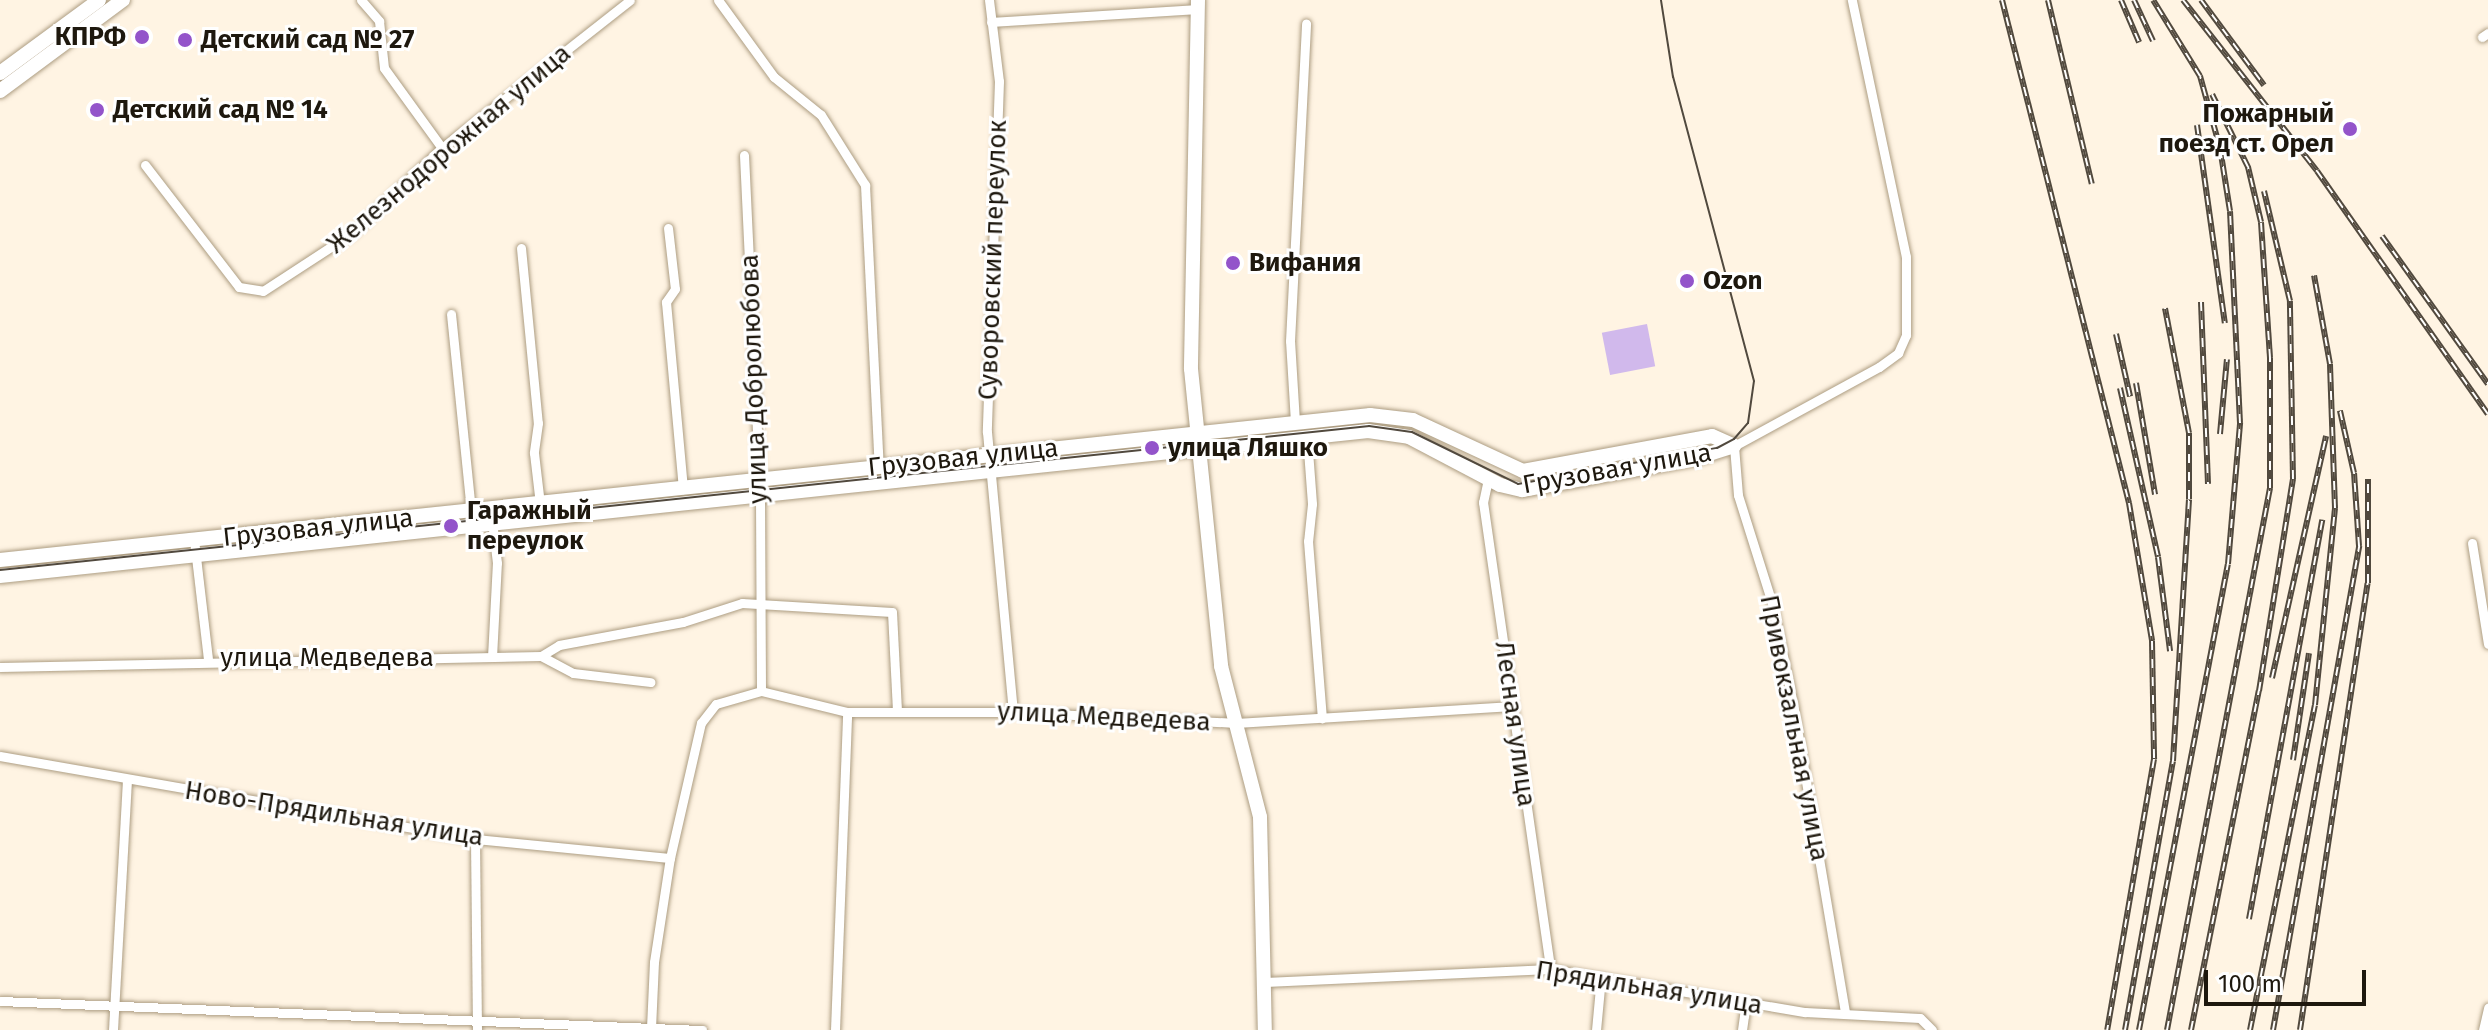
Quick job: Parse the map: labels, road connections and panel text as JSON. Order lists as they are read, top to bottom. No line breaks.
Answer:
{"streets":{"street":["Железнодорожная улица","Суворовский переулок","улица Добролюбова","Грузовая улица","улица Медведева","Лесная улица","Привокзальная улица","Ново-Прядильная улица","Прядильная улица"]},"crossings":[["Суворовский переулок","Грузовая улица"],["Суворовский переулок","улица Медведева"],["улица Добролюбова","Грузовая улица"],["улица Добролюбова","улица Медведева"],["Грузовая улица","Лесная улица"],["Грузовая улица","Привокзальная улица"],["улица Медведева","Лесная улица"],["улица Медведева","Ново-Прядильная улица"],["Лесная улица","Прядильная улица"],["Привокзальная улица","Прядильная улица"]],"places":["КПРФ","Детский сад № 27","Детский сад № 14","Пожарный поезд ст. Орел","Вифания","Ozon","улица Ляшко","Гаражный переулок"],"scale_bar":"100 m"}
